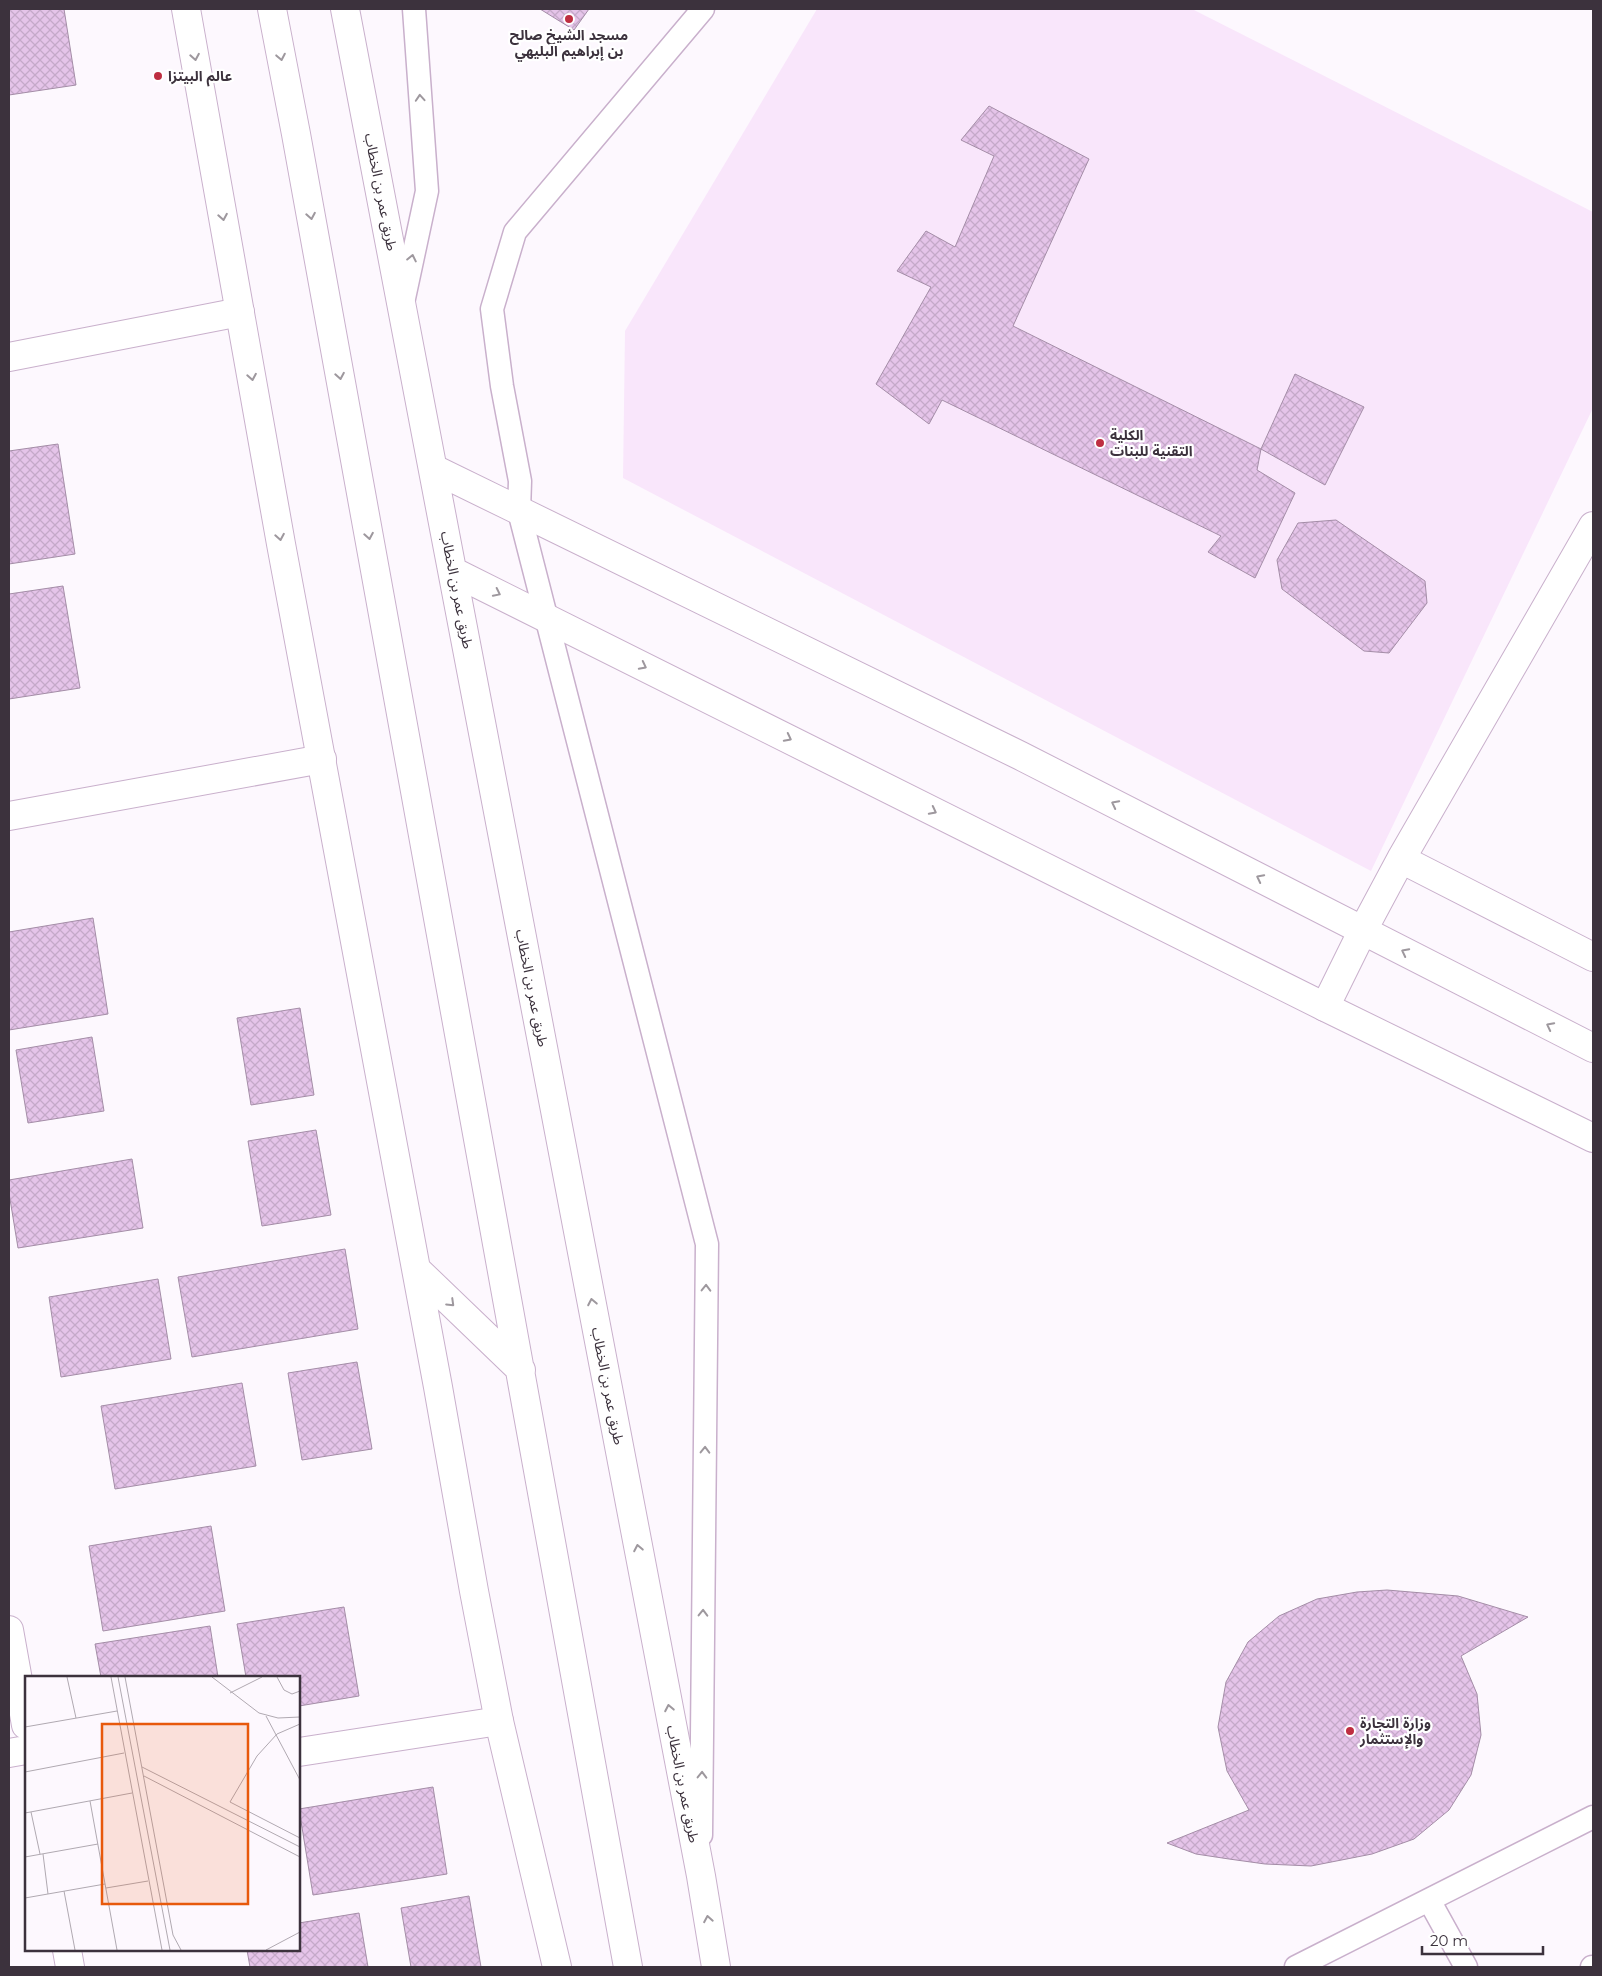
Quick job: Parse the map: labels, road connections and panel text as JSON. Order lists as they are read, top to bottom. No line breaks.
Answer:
{"streets":{"street":["طريق عمر بن الخطاب"]},"places":["مسجد الشيخ صالح بن إبراهيم البليهي","عالم البيتزا","الكلية التقنية للبنات","وزارة التجارة والإستثمار"],"scale_bar":"20 m"}
